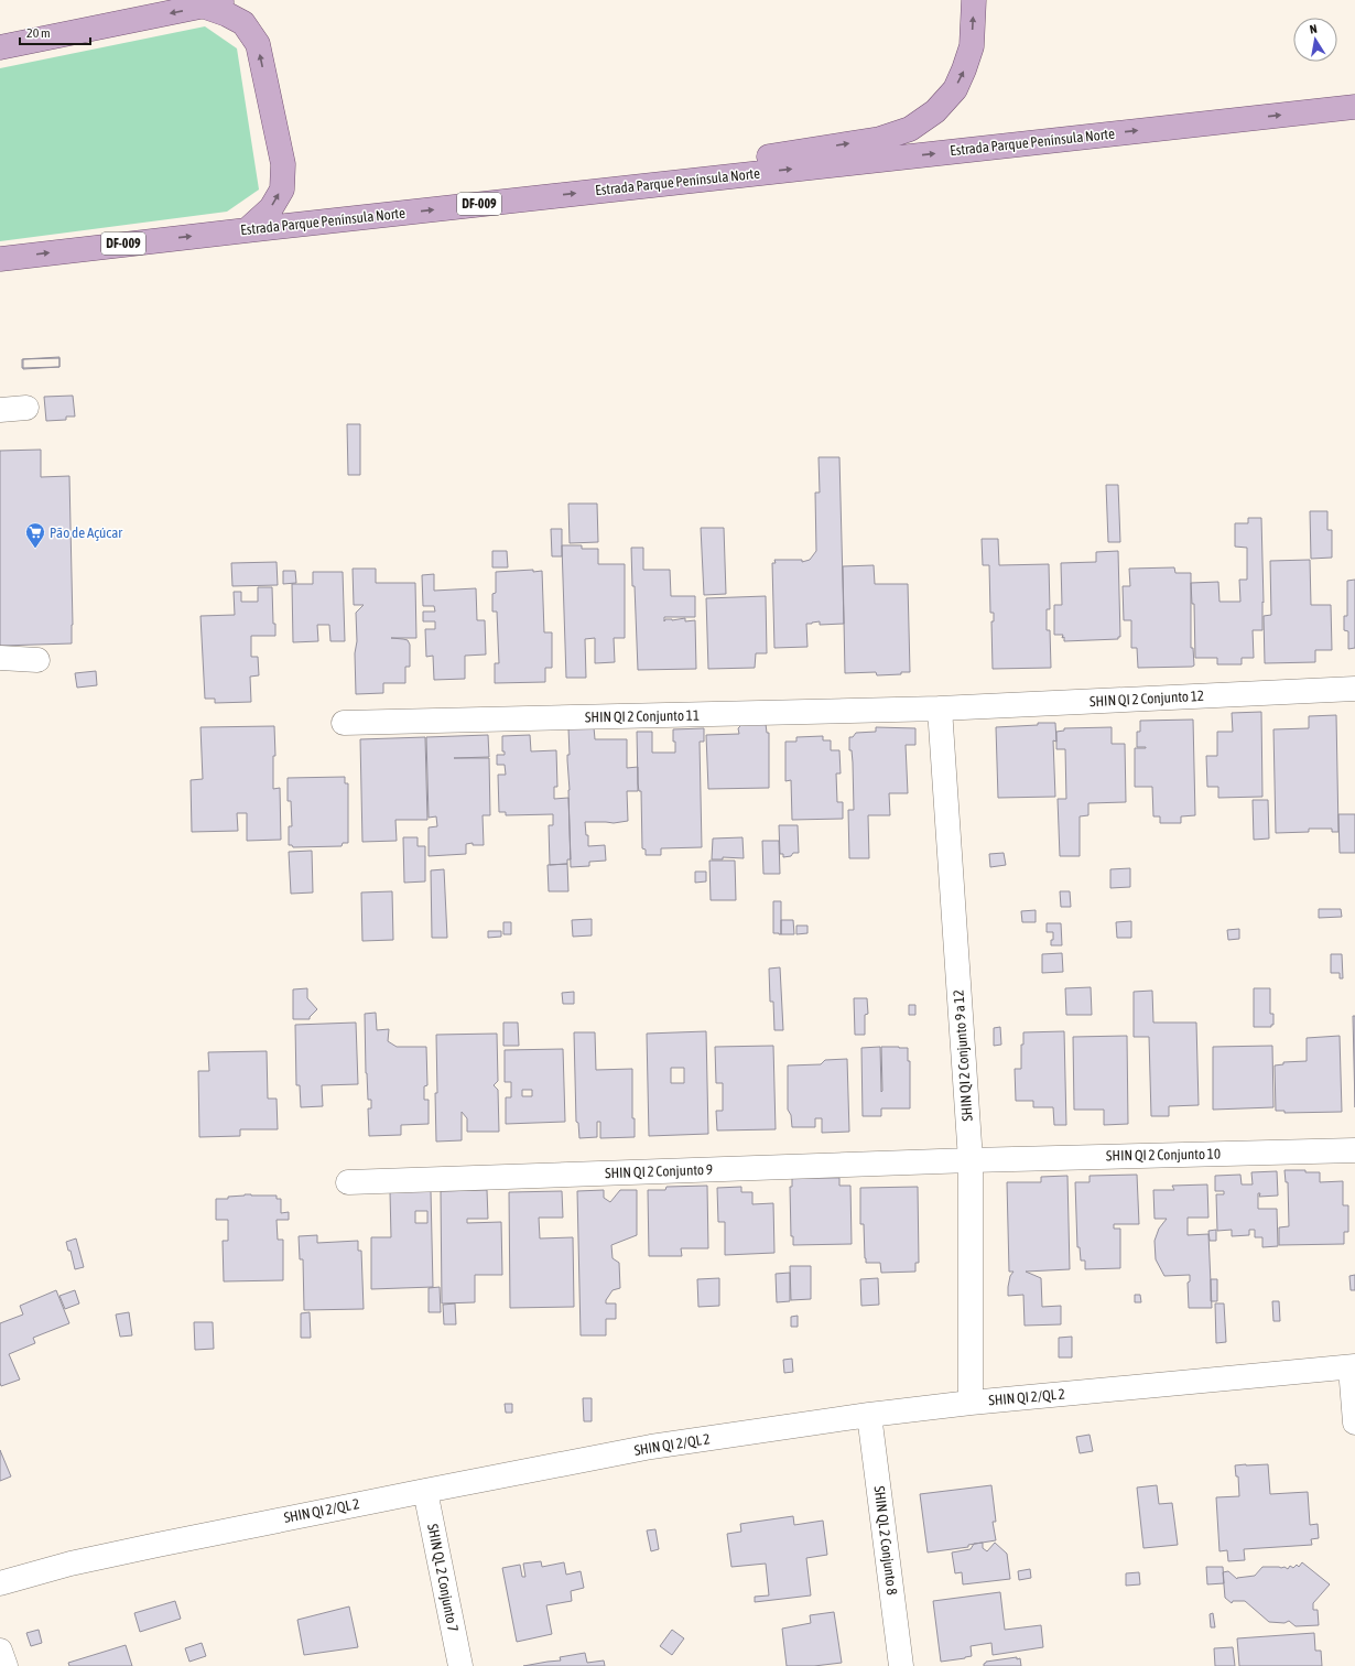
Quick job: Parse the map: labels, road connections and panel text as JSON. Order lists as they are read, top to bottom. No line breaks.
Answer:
{"streets":{"main road":["Estrada Parque Península Norte","DF-009"],"street":["SHIN QI 2 Conjunto 12","SHIN QI 2 Conjunto 11","SHIN QI 2 Conjunto 9 a 12","SHIN QI 2 Conjunto 10","SHIN QI 2 Conjunto 9","SHIN QI 2/QL 2","SHIN QL 2 Conjunto 8","SHIN QL 2 Conjunto 7"]},"crossings":[["SHIN QI 2 Conjunto 12","SHIN QI 2 Conjunto 11"],["SHIN QI 2 Conjunto 12","SHIN QI 2 Conjunto 9 a 12"],["SHIN QI 2 Conjunto 11","SHIN QI 2 Conjunto 9 a 12"],["SHIN QI 2 Conjunto 9 a 12","SHIN QI 2 Conjunto 10"],["SHIN QI 2 Conjunto 9 a 12","SHIN QI 2 Conjunto 9"],["SHIN QI 2 Conjunto 9 a 12","SHIN QI 2/QL 2"],["SHIN QI 2 Conjunto 10","SHIN QI 2 Conjunto 9"],["SHIN QI 2/QL 2","SHIN QL 2 Conjunto 8"],["SHIN QI 2/QL 2","SHIN QL 2 Conjunto 7"]],"one_way":["Estrada Parque Península Norte"],"places":{"supermarket":["Pão de Açúcar"]},"scale_bar":"20 m","north":"top"}
